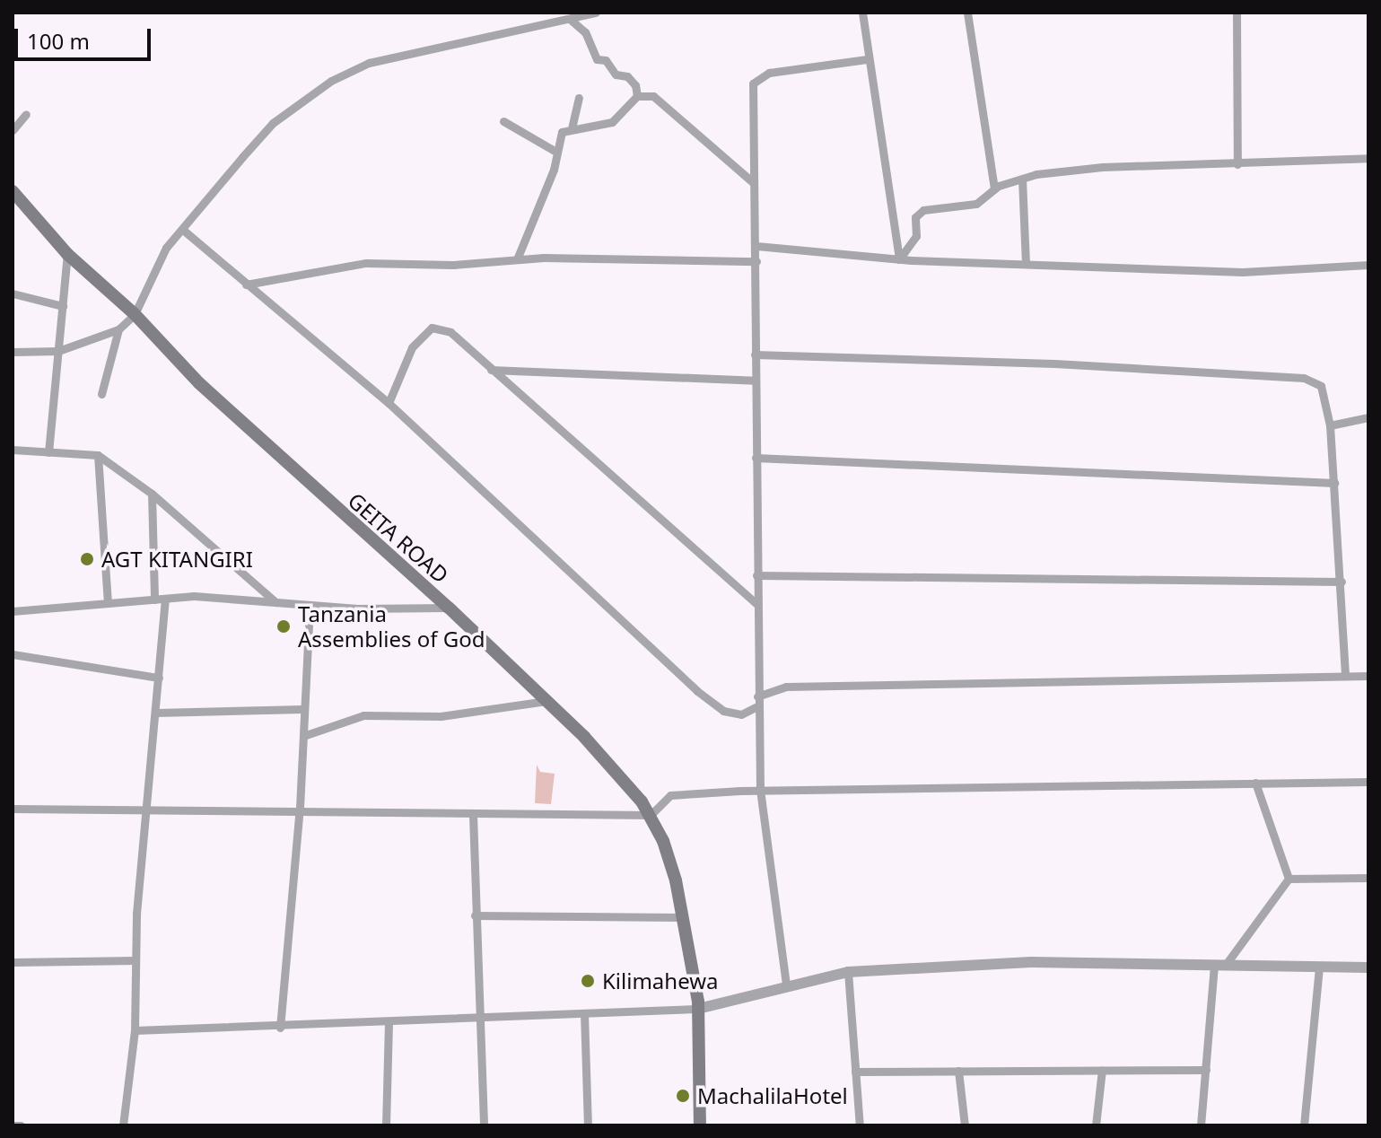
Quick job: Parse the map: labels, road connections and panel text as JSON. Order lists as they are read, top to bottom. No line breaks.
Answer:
{"streets":{"main road":["GEITA ROAD"]},"places":["AGT KITANGIRI","Tanzania Assemblies of God","Kilimahewa","MachalilaHotel"],"scale_bar":"100 m"}
